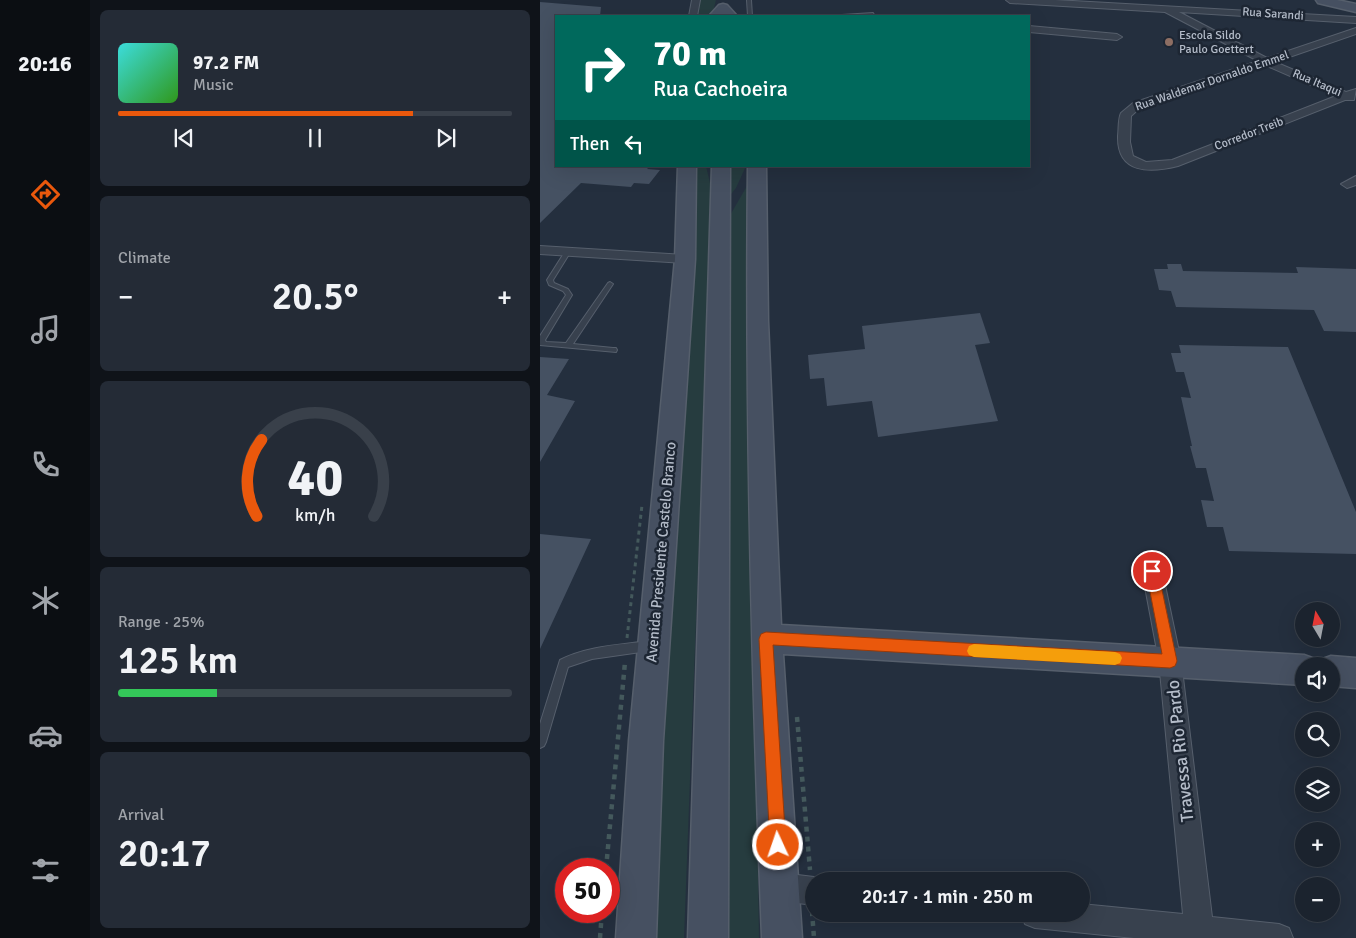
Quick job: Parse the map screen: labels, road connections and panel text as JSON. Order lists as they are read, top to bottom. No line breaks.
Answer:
{"streets":{"main road":["Avenida Presidente Castelo Branco"],"street":["Rua Sarandi","Rua Waldemar Dornaldo Emmel","Rua Itaqui","Corredor Treib","Travessa Rio Pardo"]},"crossings":[["Rua Sarandi","Rua Itaqui"],["Rua Waldemar Dornaldo Emmel","Rua Itaqui"],["Rua Waldemar Dornaldo Emmel","Corredor Treib"],["Rua Itaqui","Corredor Treib"]],"places":["Escola Sildo Paulo Goettert"],"north":"top","page":{"tabs":"20:16","turn":["70 m","Rua Cachoeira"],"song":["97.2 FM","Music"],"then":"Then","tile":["Climate",["Range · 25%","125 km"],["Arrival","20:17"]],"heat":["−","20.5°","+"],"map_buttons":["+","−"],"limit":"50","trip":"20:17 · 1 min · 250 m","gauge":["40","km/h"]}}
